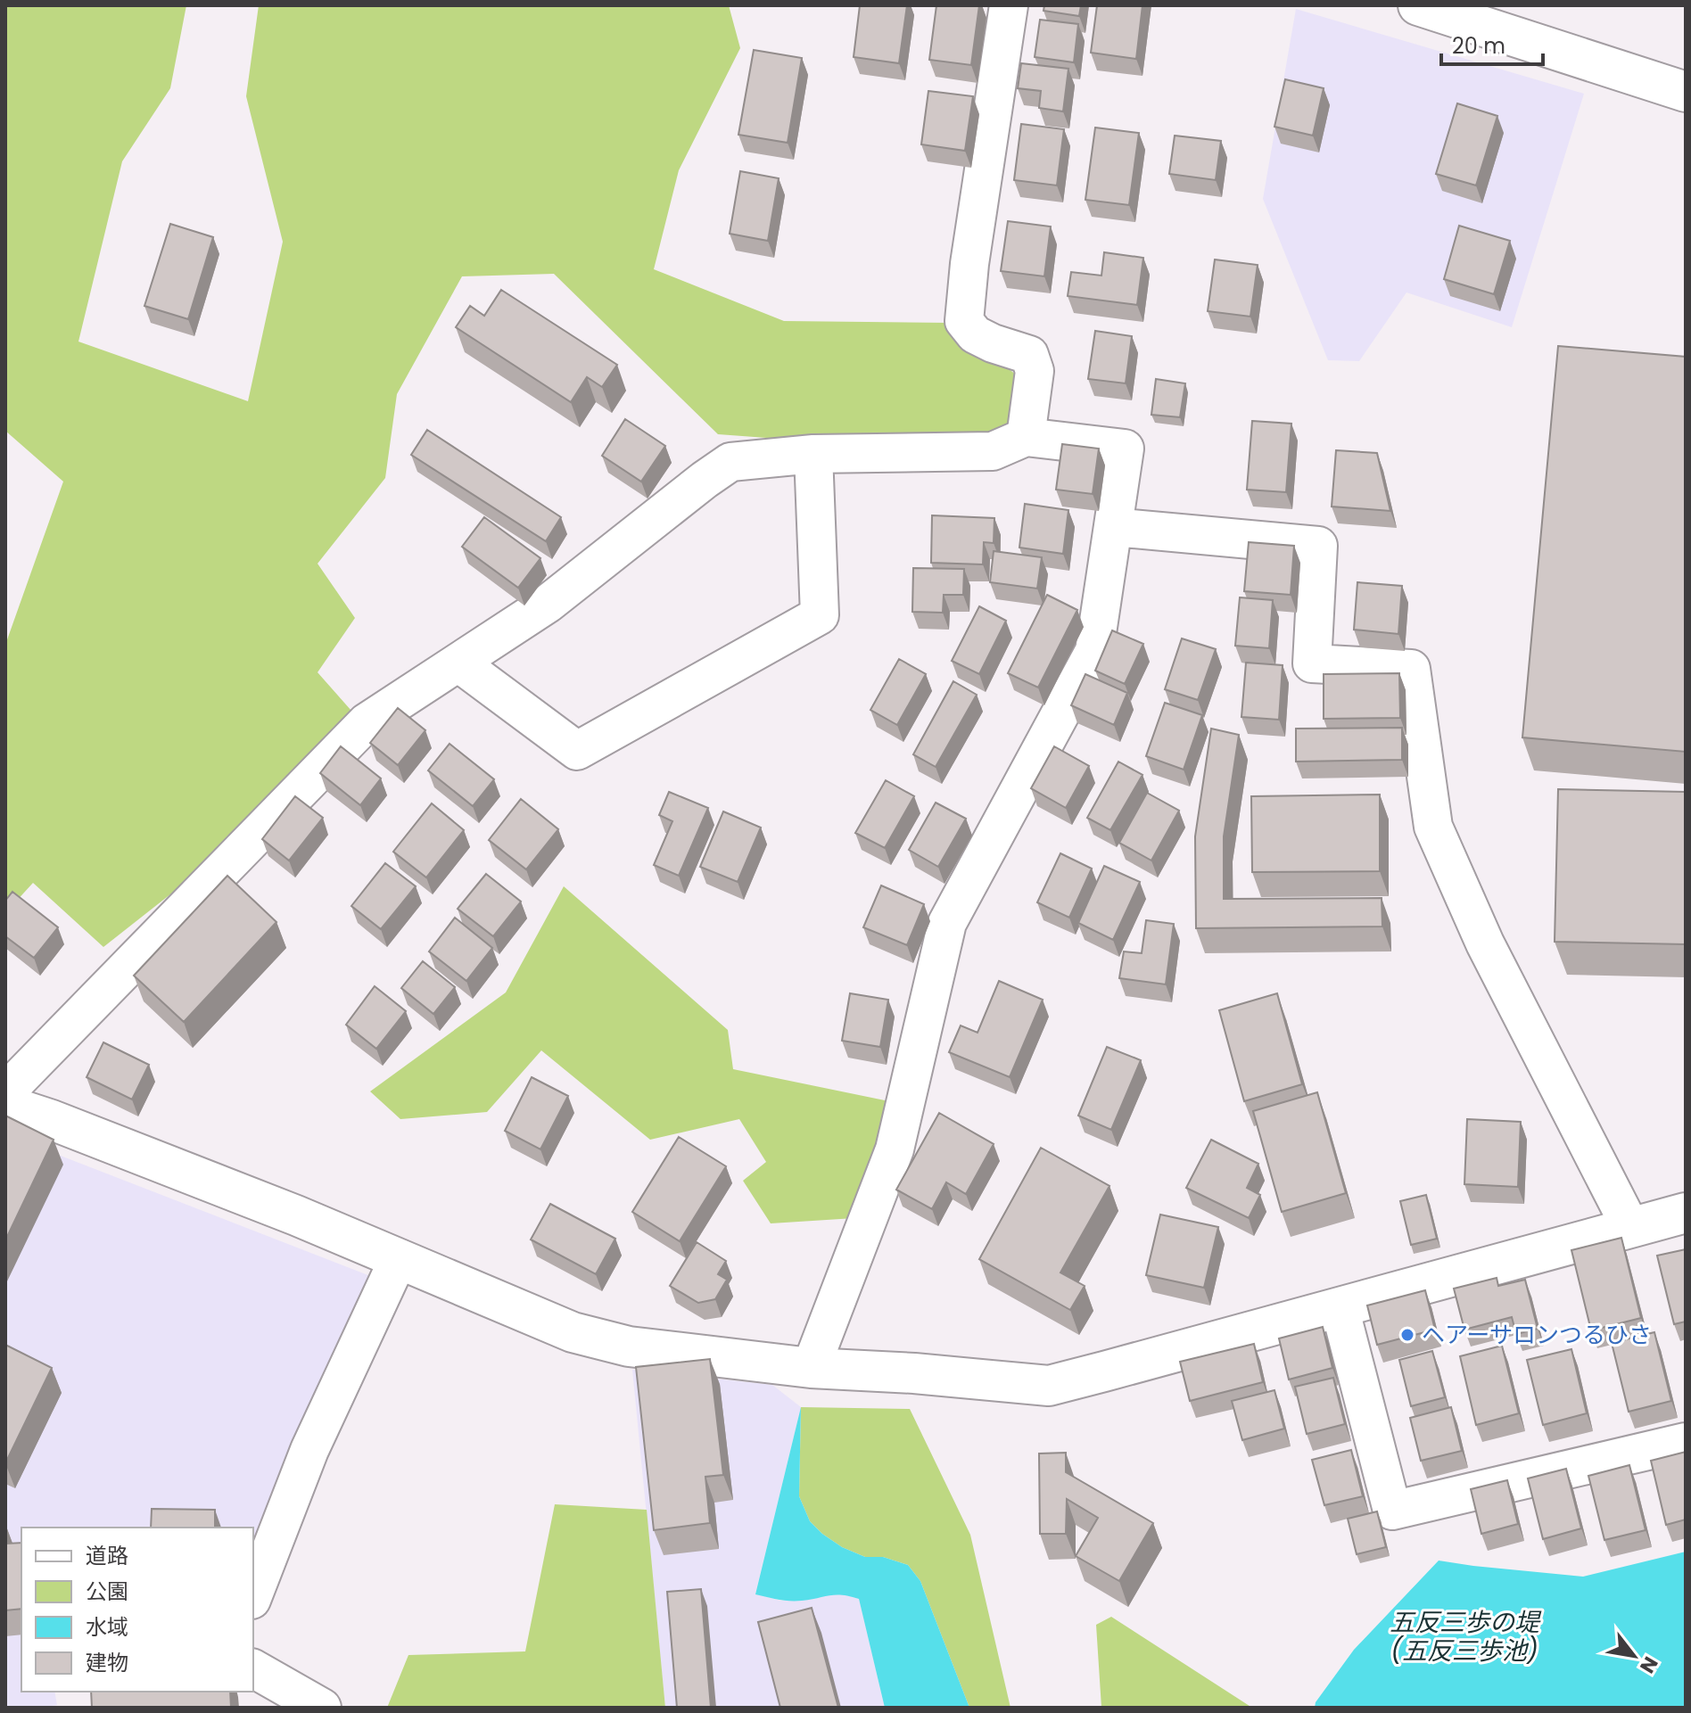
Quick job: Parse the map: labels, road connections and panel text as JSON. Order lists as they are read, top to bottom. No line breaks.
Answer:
{"water":["五反三歩の堤 (五反三歩池)"],"places":["ヘアーサロンつるひさ"],"legend":["道路","公園","水域","建物"],"scale_bar":"20 m","north":"bottom right"}
